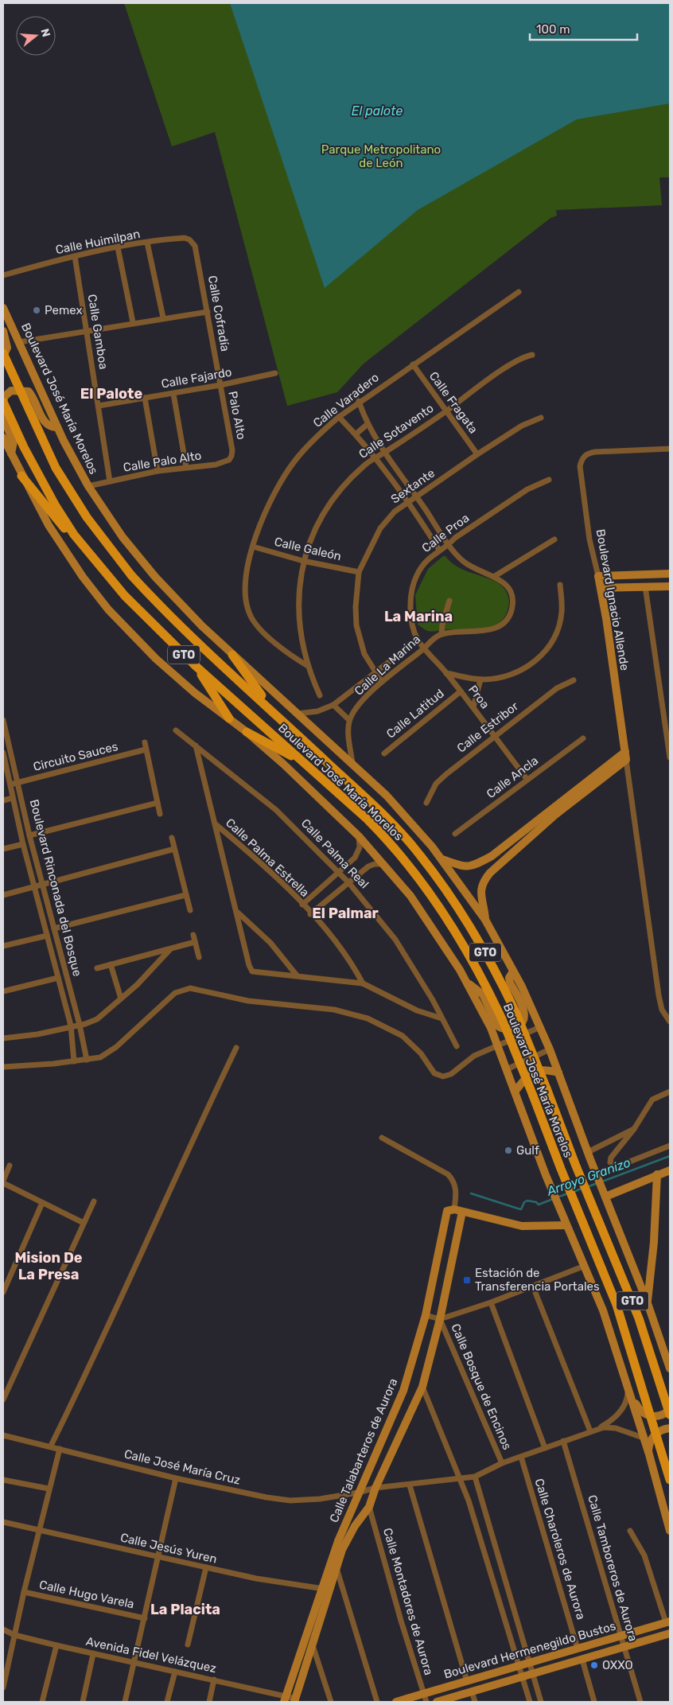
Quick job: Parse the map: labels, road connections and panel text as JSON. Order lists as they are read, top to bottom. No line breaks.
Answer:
{"streets":{"main road":["Boulevard José María Morelos","GTO"],"street":["Calle Huimilpan","Calle Cofradía","Calle Gamboa","Calle Fajardo","Calle Varadero","Calle Fragata","Palo Alto","Calle Sotavento","Calle Palo Alto","Sextante","Calle Proa","Calle Galeón","Boulevard Ignacio Allende","Calle La Marina","Proa","Calle Latitud","Calle Estribor","Circuito Sauces","Calle Ancla","Calle Palma Real","Calle Palma Estrella","Boulevard Rinconada del Bosque","Calle Bosque de Encinos","Calle Talabarteros de Aurora","Calle José María Cruz","Calle Jesús Yuren","Calle Charoleros de Aurora","Calle Tamboreros de Aurora","Calle Hugo Varela","Calle Montadores de Aurora","Boulevard Hermenegildo Bustos","Avenida Fidel Velázquez"]},"crossings":[["Calle Huimilpan","Calle Cofradía"],["Calle Huimilpan","Calle Gamboa"],["Calle Cofradía","Calle Fajardo"],["Calle Cofradía","Palo Alto"],["Calle Gamboa","Calle Fajardo"],["Calle Gamboa","Calle Palo Alto"],["Calle Fajardo","Palo Alto"],["Boulevard José María Morelos","Calle Palo Alto"],["Boulevard José María Morelos","Calle La Marina"],["Calle Varadero","Calle Fragata"],["Calle Varadero","Calle Sotavento"],["Calle Varadero","Calle Galeón"],["Calle Varadero","Calle La Marina"],["Calle Fragata","Calle Sotavento"],["Calle Fragata","Sextante"],["Palo Alto","Calle Palo Alto"],["Calle Sotavento","Calle Galeón"],["Calle Sotavento","Calle La Marina"],["Sextante","Calle Galeón"],["Sextante","Calle La Marina"],["Calle Proa","Calle La Marina"],["Calle La Marina","Proa"],["Proa","Calle Latitud"],["Proa","Calle Estribor"],["Proa","Calle Ancla"],["Circuito Sauces","Boulevard Rinconada del Bosque"],["Calle Bosque de Encinos","Calle Talabarteros de Aurora"],["Calle Bosque de Encinos","Calle José María Cruz"],["Calle Talabarteros de Aurora","Calle José María Cruz"],["Calle Talabarteros de Aurora","Calle Jesús Yuren"],["Calle Talabarteros de Aurora","Calle Montadores de Aurora"],["Calle Talabarteros de Aurora","Avenida Fidel Velázquez"],["Calle José María Cruz","Calle Charoleros de Aurora"],["Calle José María Cruz","Calle Tamboreros de Aurora"],["Calle Charoleros de Aurora","Boulevard Hermenegildo Bustos"],["Calle Tamboreros de Aurora","Boulevard Hermenegildo Bustos"],["Calle Montadores de Aurora","Boulevard Hermenegildo Bustos"]],"districts":["El Palote","La Marina","El Palmar","Mision De La Presa","La Placita"],"water":["El palote","Arroyo Granizo"],"parks":["Parque Metropolitano de León"],"places":{"other":["Pemex","Gulf","OXXO"],"transit":["Estación de Transferencia Portales"]},"scale_bar":"100 m","north":"right"}
